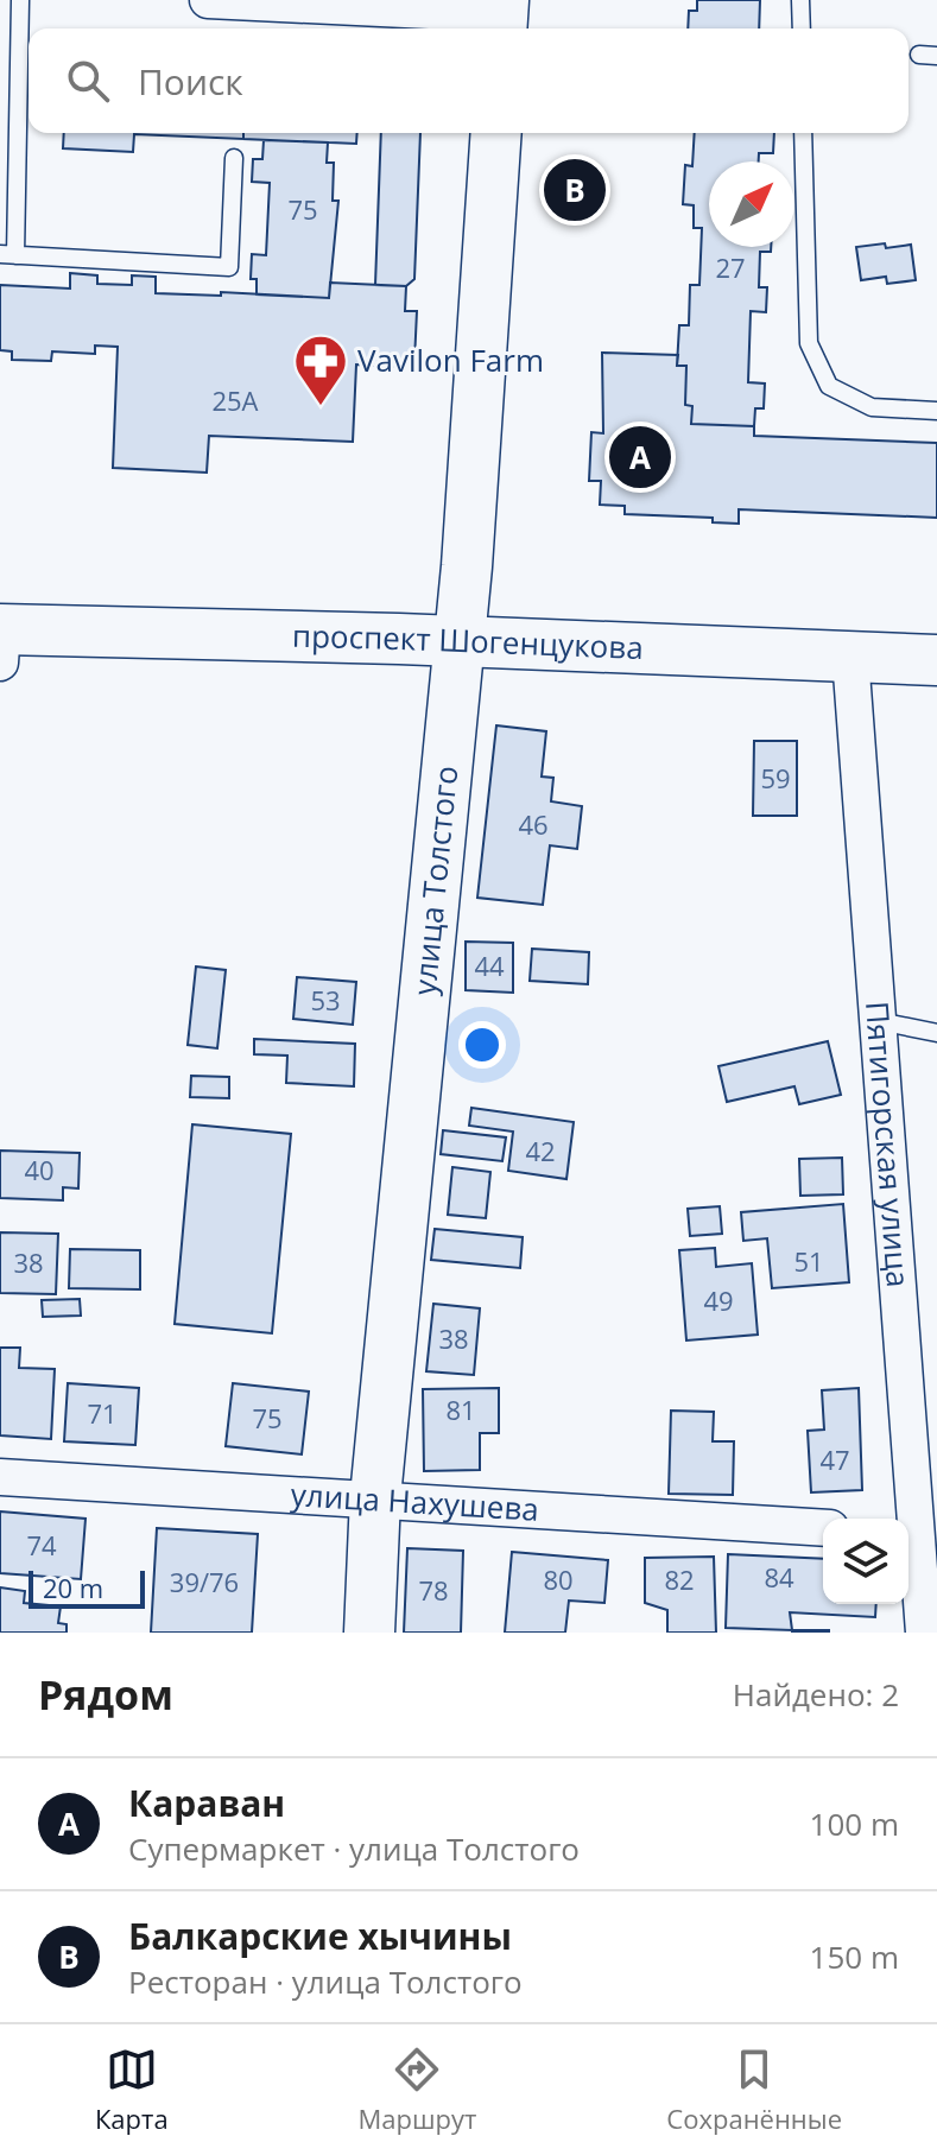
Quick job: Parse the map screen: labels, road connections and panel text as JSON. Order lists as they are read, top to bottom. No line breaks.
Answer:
{"streets":{"street":["проспект Шогенцукова","улица Толстого","Пятигорская улица","улица Нахушева"]},"crossings":[["проспект Шогенцукова","улица Толстого"],["проспект Шогенцукова","Пятигорская улица"],["улица Толстого","улица Нахушева"]],"places":{"pharmacy":["Vavilon Farm"]},"house_numbers":["75","27","25А","59","46","44","53","42","40","51","38","49","38","81","71","75","47","74","84","80","82","39/76","78"],"scale_bar":"20 m","north":"top right","page":{"search":"Поиск","pins":["B","A"],"scale":"20 m","heading":["Рядом","Найдено: 2"],"list":[{"mark":"A","name":"Караван","note":"Супермаркет · улица Толстого","value":"100 m"},{"mark":"B","name":"Балкарские хычины","note":"Ресторан · улица Толстого","value":"150 m"}],"nav":["Карта","Маршрут","Сохранённые"]}}
